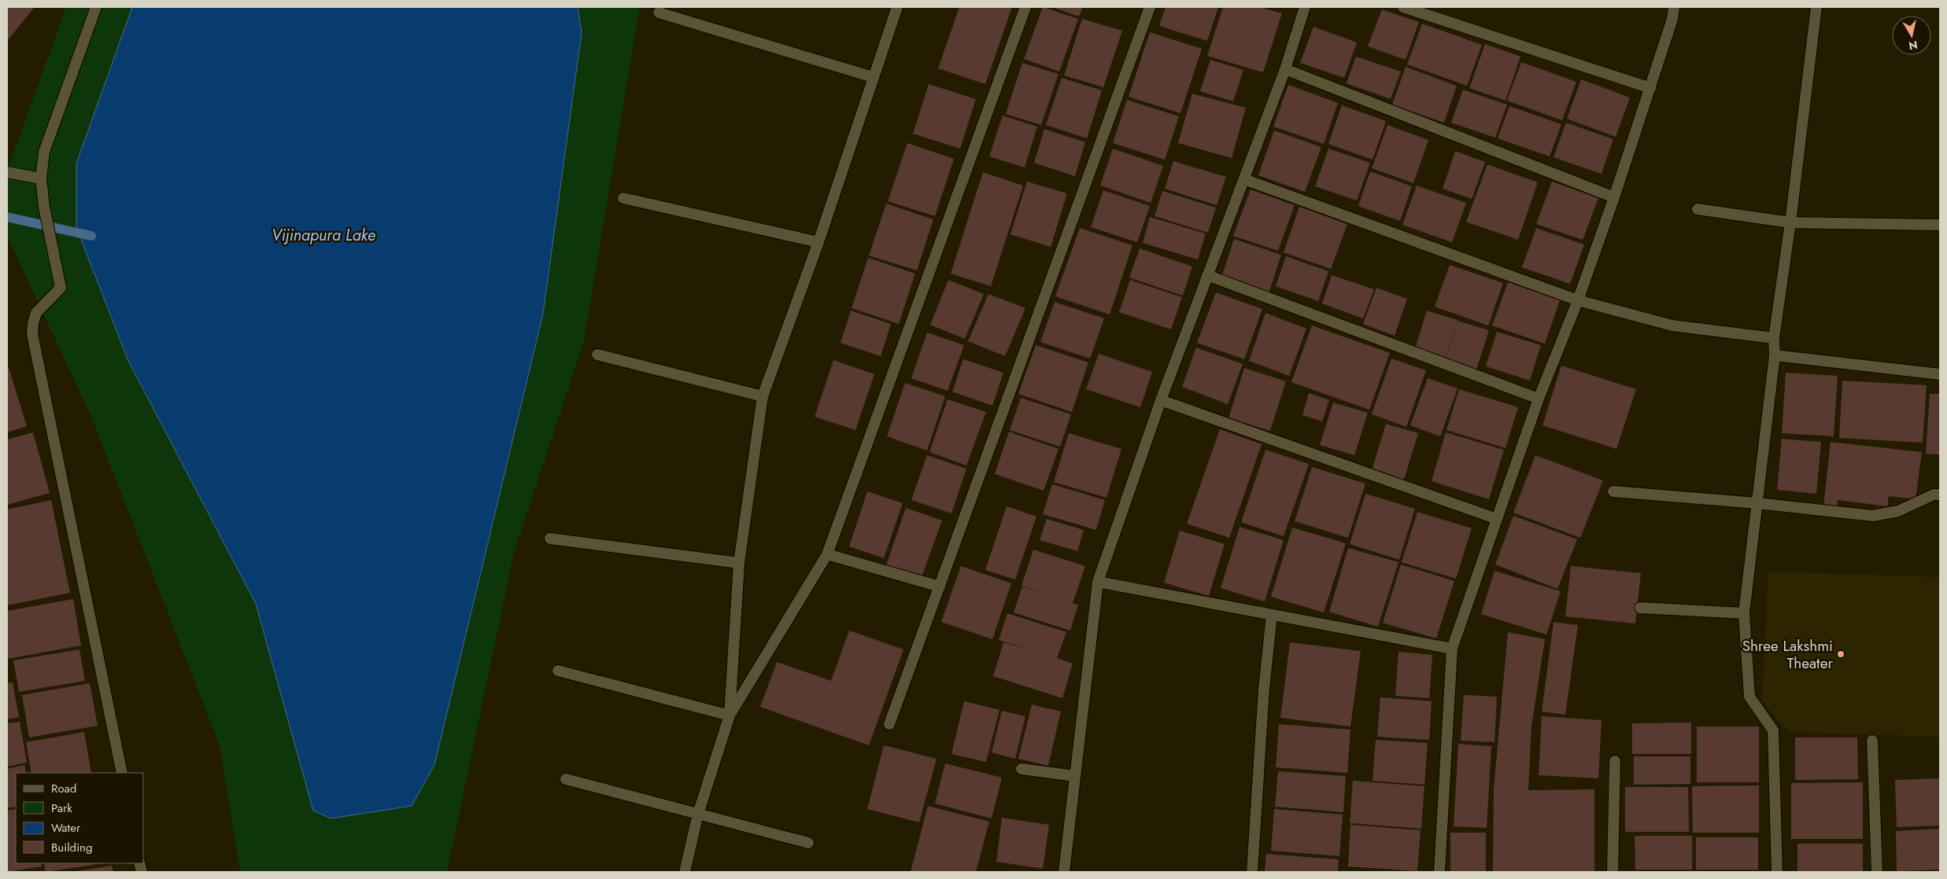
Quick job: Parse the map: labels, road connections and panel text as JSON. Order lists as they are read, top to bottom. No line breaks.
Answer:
{"water":["Vijinapura Lake"],"places":["Shree Lakshmi Theater"],"legend":["Road","Park","Water","Building"],"north":"bottom"}
